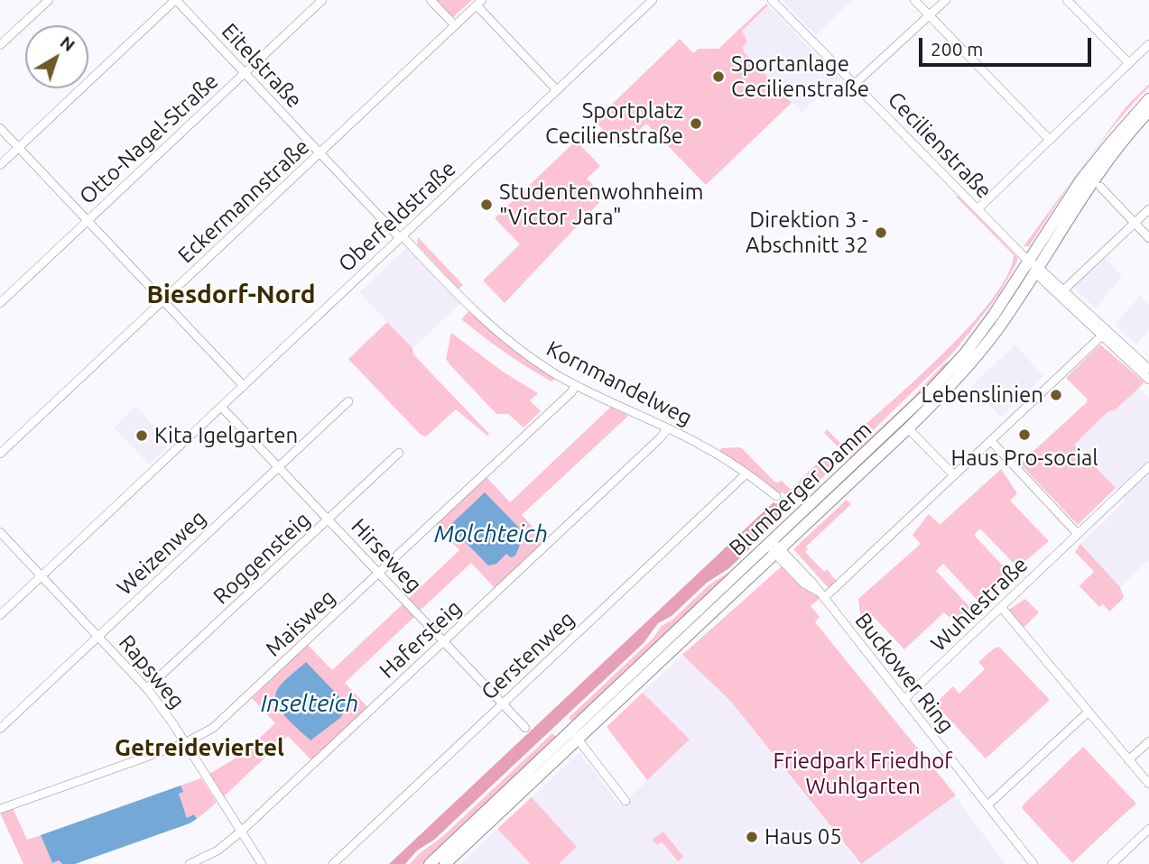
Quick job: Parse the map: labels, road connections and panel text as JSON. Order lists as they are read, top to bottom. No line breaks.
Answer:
{"streets":{"main road":["Blumberger Damm"],"street":["Eitelstraße","Otto-Nagel-Straße","Cecilienstraße","Eckermannstraße","Oberfeldstraße","Kornmandelweg","Weizenweg","Hirseweg","Roggensteig","Wuhlestraße","Maisweg","Hafersteig","Gerstenweg","Rapsweg","Buckower Ring"]},"crossings":[["Eitelstraße","Otto-Nagel-Straße"],["Eitelstraße","Eckermannstraße"],["Eitelstraße","Oberfeldstraße"],["Eitelstraße","Kornmandelweg"],["Cecilienstraße","Blumberger Damm"],["Oberfeldstraße","Kornmandelweg"],["Oberfeldstraße","Hirseweg"],["Oberfeldstraße","Rapsweg"],["Kornmandelweg","Maisweg"],["Kornmandelweg","Hafersteig"],["Kornmandelweg","Gerstenweg"],["Blumberger Damm","Buckower Ring"],["Weizenweg","Hirseweg"],["Weizenweg","Rapsweg"],["Hirseweg","Roggensteig"],["Hirseweg","Maisweg"],["Hirseweg","Hafersteig"],["Hirseweg","Gerstenweg"],["Roggensteig","Rapsweg"],["Wuhlestraße","Buckower Ring"],["Maisweg","Rapsweg"],["Hafersteig","Rapsweg"]],"districts":["Biesdorf-Nord","Getreideviertel"],"water":["Molchteich","Inselteich"],"parks":["Friedpark Friedhof Wuhlgarten"],"places":["Sportanlage Cecilienstraße","Sportplatz Cecilienstraße","Studentenwohnheim \"Victor Jara\"","Direktion 3 - Abschnitt 32","Lebenslinien","Haus Pro-social","Kita Igelgarten","Haus 05"],"scale_bar":"200 m","north":"top right"}
